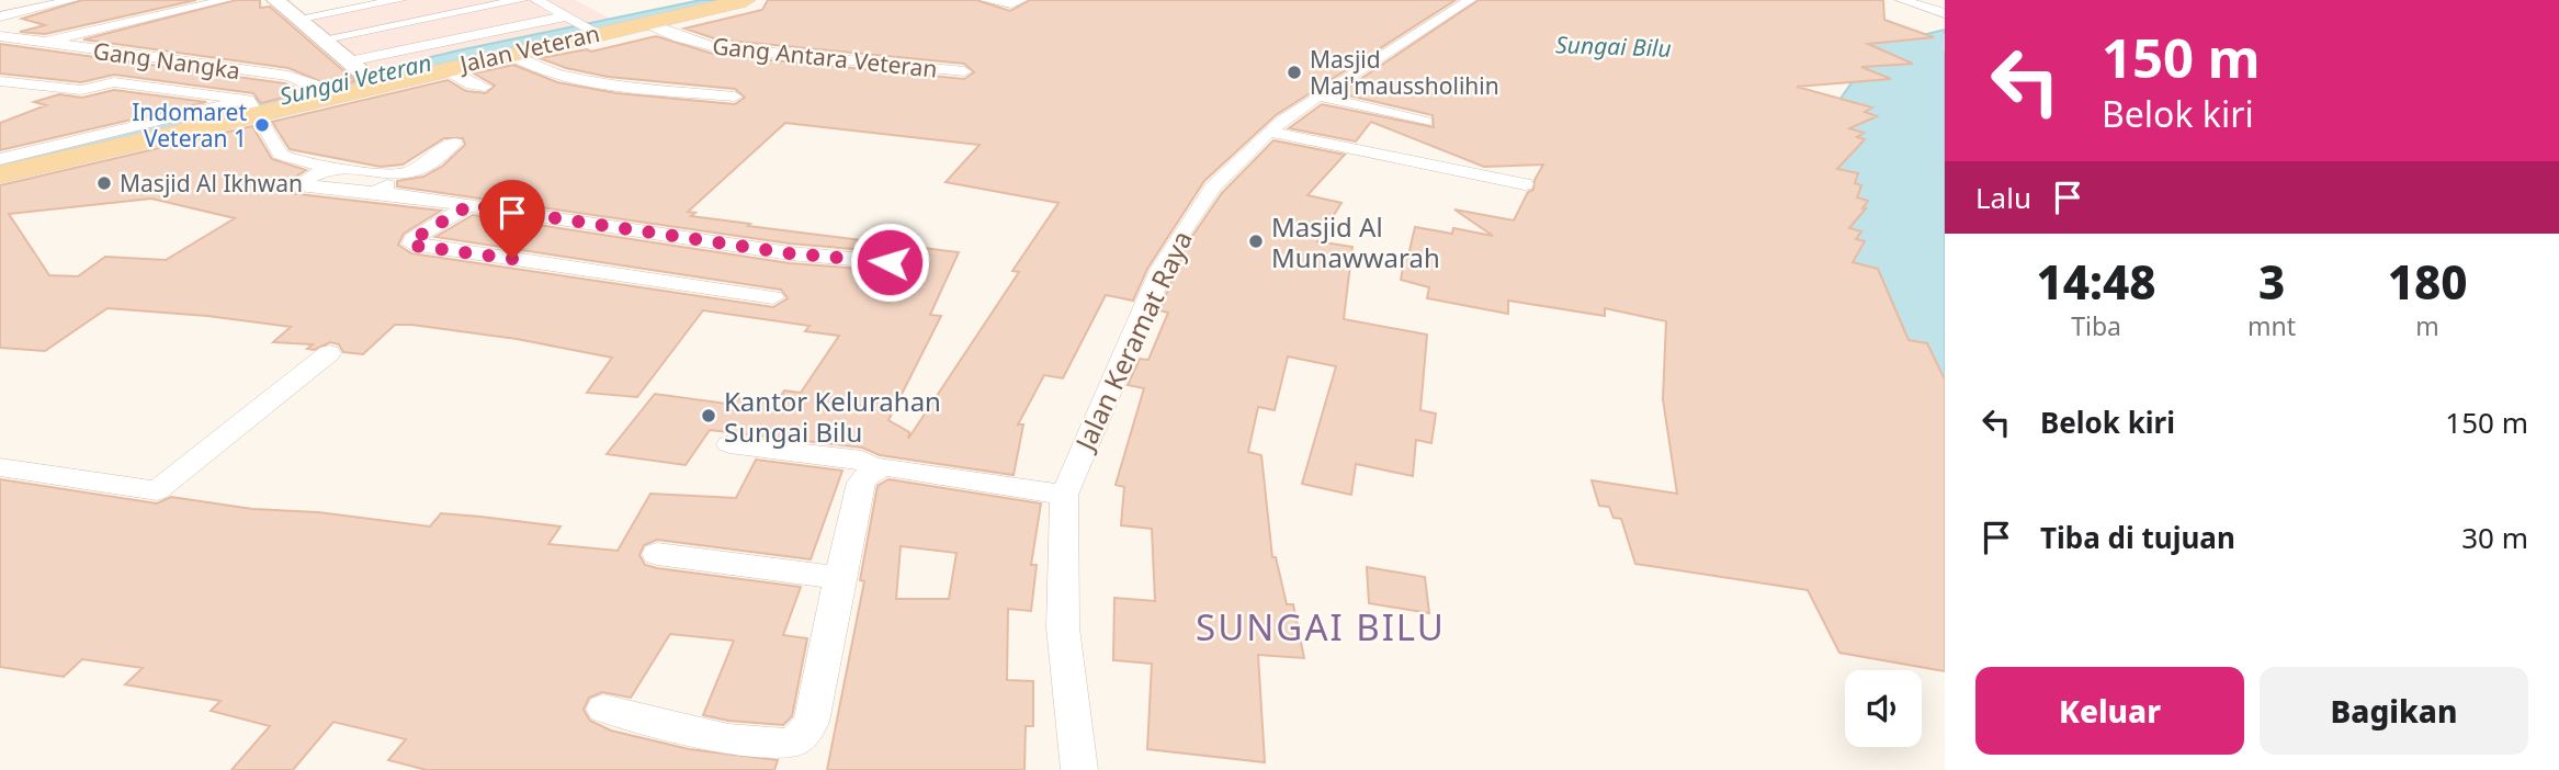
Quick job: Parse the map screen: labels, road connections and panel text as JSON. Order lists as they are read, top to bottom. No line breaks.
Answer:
{"streets":{"main road":["Jalan Veteran"],"street":["Gang Antara Veteran","Gang Nangka","Jalan Keramat Raya"]},"crossings":[["Jalan Veteran","Gang Antara Veteran"],["Jalan Veteran","Gang Nangka"]],"districts":["SUNGAI BILU"],"water":["Sungai Bilu","Sungai Veteran"],"places":["Masjid Maj'maussholihin","Indomaret Veteran 1","Masjid Al Ikhwan","Masjid Al Munawwarah","Kantor Kelurahan Sungai Bilu"],"page":{"turn":["150 m","Belok kiri"],"then":"Lalu","eta":["14:48","Tiba","3","mnt","180","m"],"list":[{"name":"Belok kiri","value":"150 m"},{"name":"Tiba di tujuan","value":"30 m"}],"buttons":["Keluar","Bagikan"]}}
